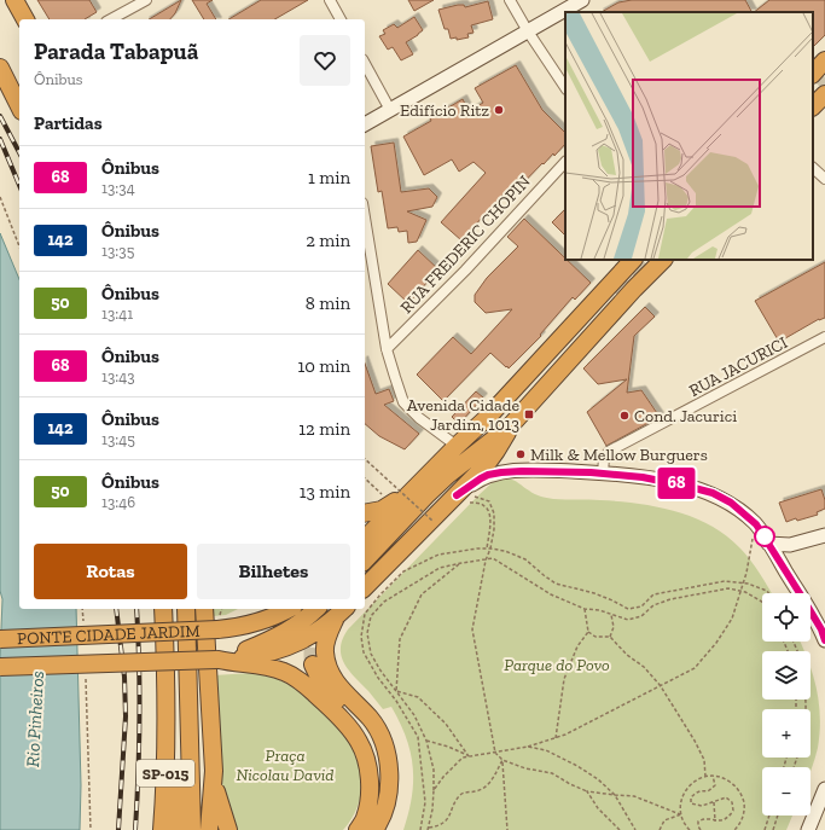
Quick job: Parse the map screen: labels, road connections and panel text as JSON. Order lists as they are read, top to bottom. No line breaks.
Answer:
{"streets":{"highway":["PONTE CIDADE JARDIM","SP-015"],"street":["RUA FREDERIC CHOPIN","RUA JACURICI"]},"water":["Rio Pinheiros"],"parks":["Parque do Povo","Praça Nicolau David"],"places":{"other":["Edifício Ritz","Cond. Jacurici","Milk & Mellow Burguers"],"transit":["Avenida Cidade Jardim, 1013"]},"lines":["bus line 68"],"page":{"on_map":"68","heading":[["Parada Tabapuã","Ônibus"],"Partidas"],"list":[{"mark":"68","name":"Ônibus","note":"13:34","value":"1 min"},{"mark":"142","name":"Ônibus","note":"13:35","value":"2 min"},{"mark":"50","name":"Ônibus","note":"13:41","value":"8 min"},{"mark":"68","name":"Ônibus","note":"13:43","value":"10 min"},{"mark":"142","name":"Ônibus","note":"13:45","value":"12 min"},{"mark":"50","name":"Ônibus","note":"13:46","value":"13 min"}],"buttons":["Rotas","Bilhetes"],"map_buttons":["+","−"]}}
